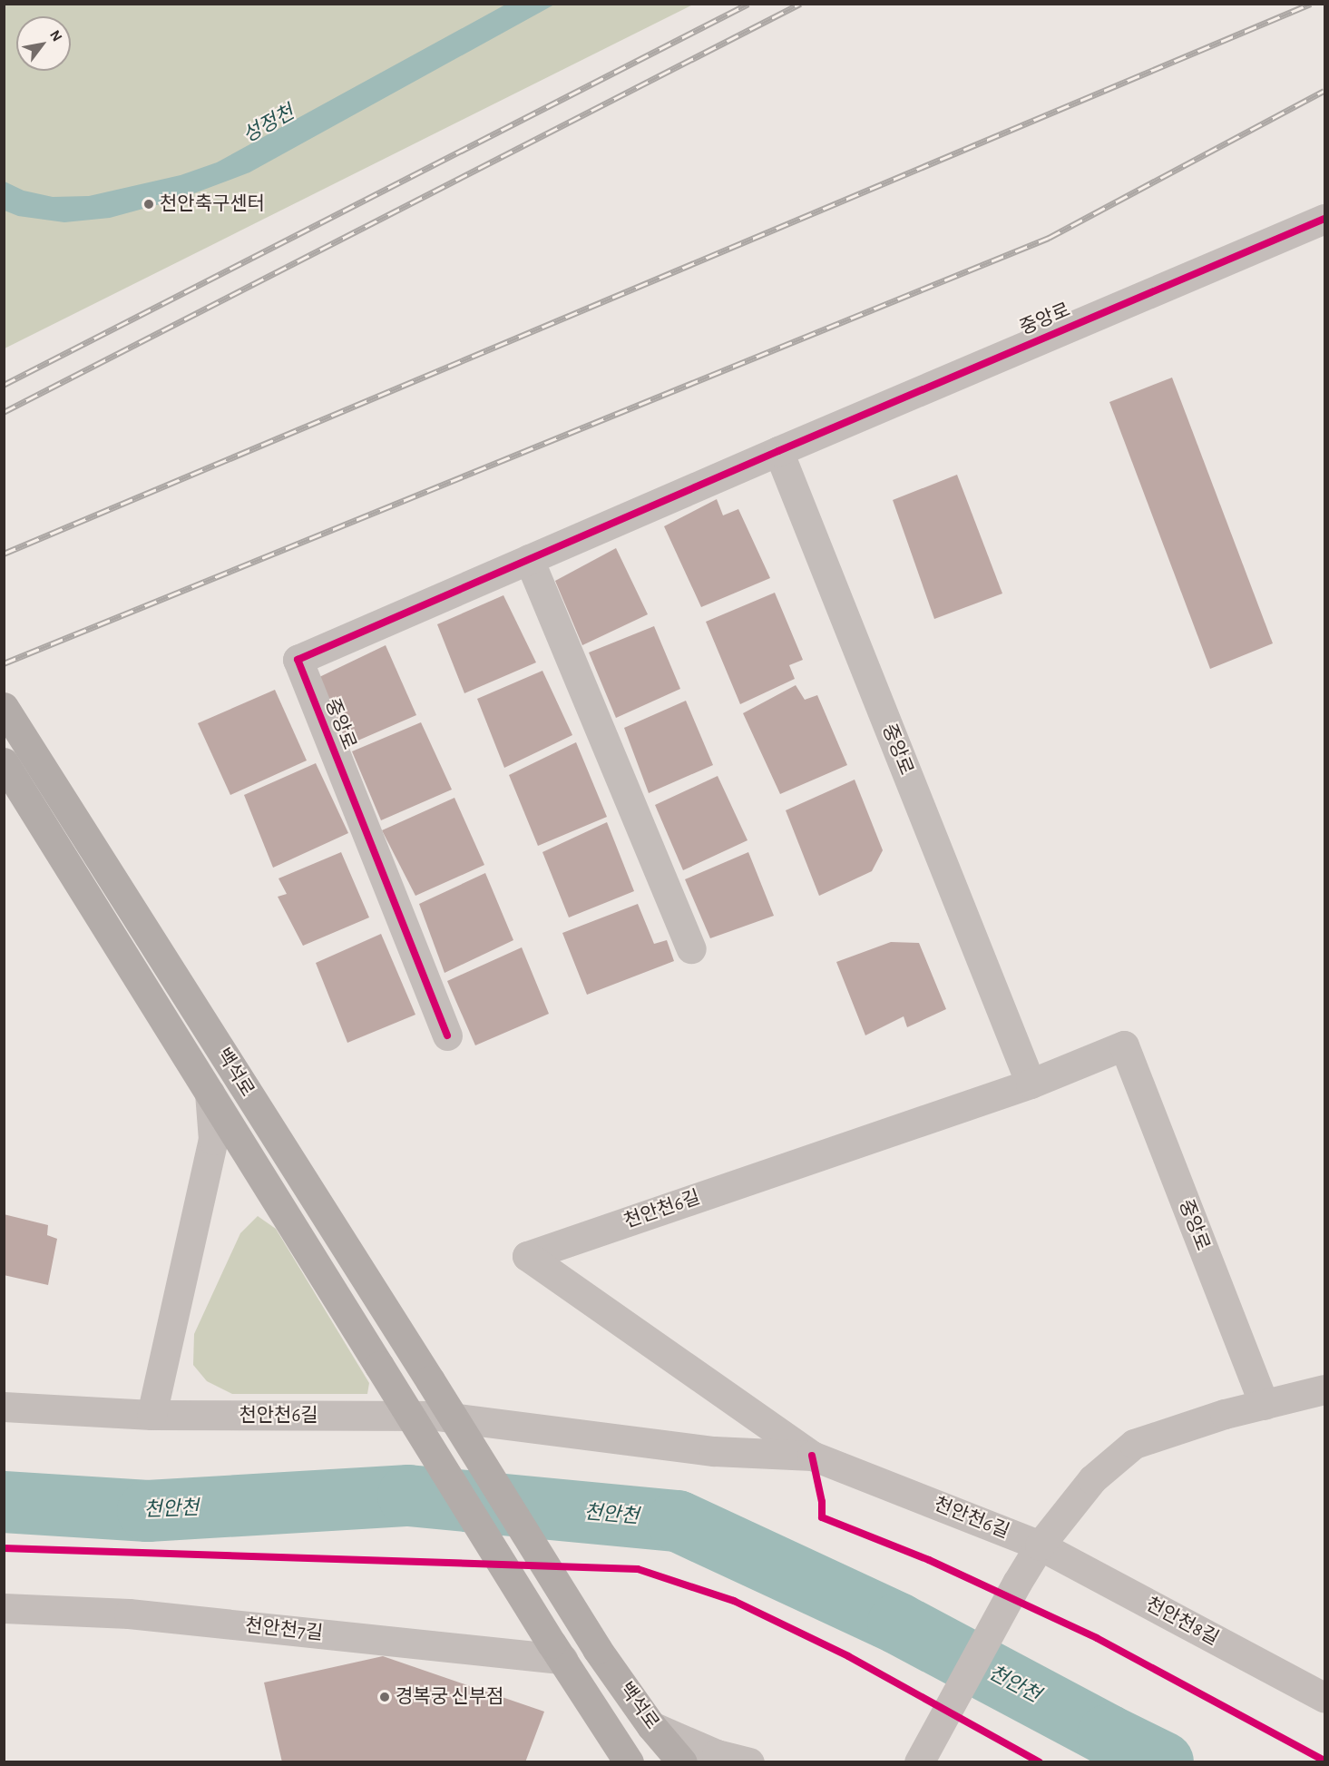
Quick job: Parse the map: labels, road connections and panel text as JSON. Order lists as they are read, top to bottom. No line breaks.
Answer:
{"streets":{"main road":["백석로"],"street":["중앙로","천안천6길","천안천8길","천안천7길"]},"crossings":[["중앙로","천안천6길"],["백석로","천안천7길"],["천안천6길","천안천8길"]],"water":["성정천","천안천"],"places":["천안축구센터","경복궁 신부점"],"north":"top right"}
